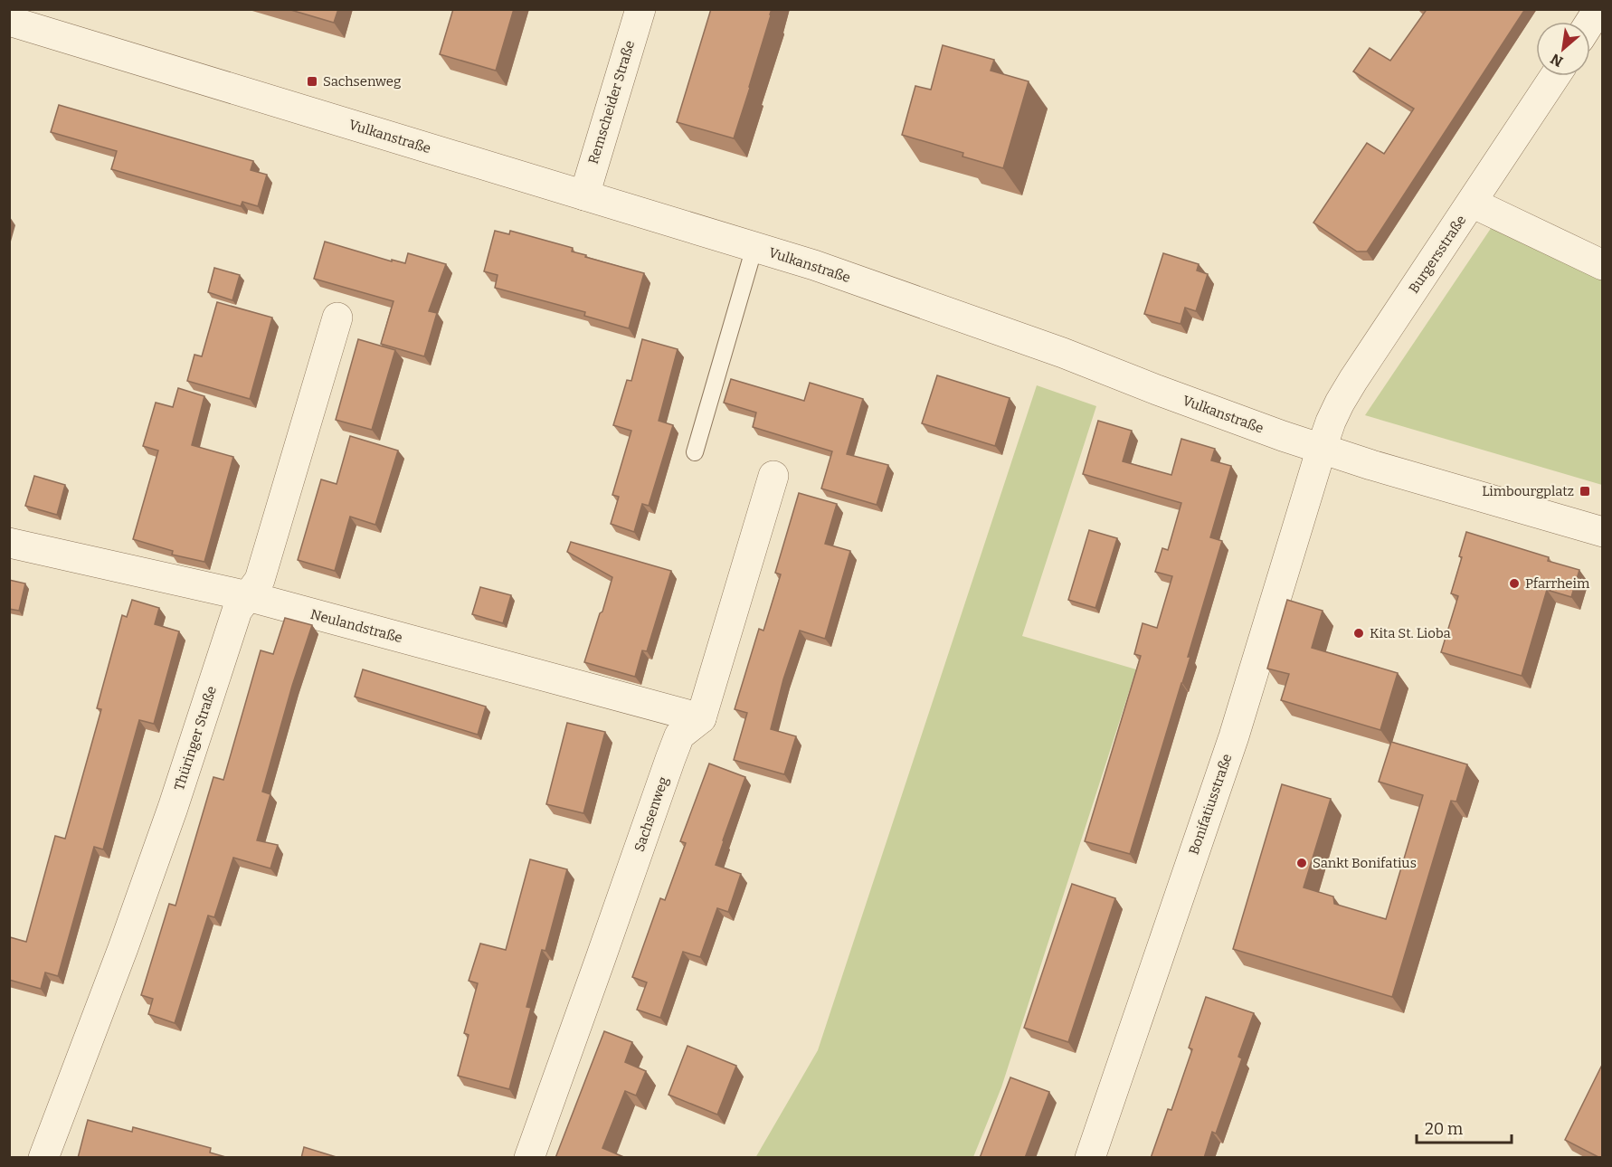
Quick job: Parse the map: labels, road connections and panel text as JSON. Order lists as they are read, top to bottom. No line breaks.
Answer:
{"streets":{"street":["Remscheider Straße","Vulkanstraße","Burgersstraße","Neulandstraße","Thüringer Straße","Bonifatiusstraße","Sachsenweg"]},"crossings":[["Remscheider Straße","Vulkanstraße"],["Vulkanstraße","Burgersstraße"],["Vulkanstraße","Bonifatiusstraße"],["Burgersstraße","Bonifatiusstraße"],["Neulandstraße","Thüringer Straße"],["Neulandstraße","Sachsenweg"]],"places":{"transit":["Sachsenweg","Limbourgplatz"],"other":["Pfarrheim","Kita St. Lioba","Sankt Bonifatius"]},"scale_bar":"20 m","north":"bottom left"}
